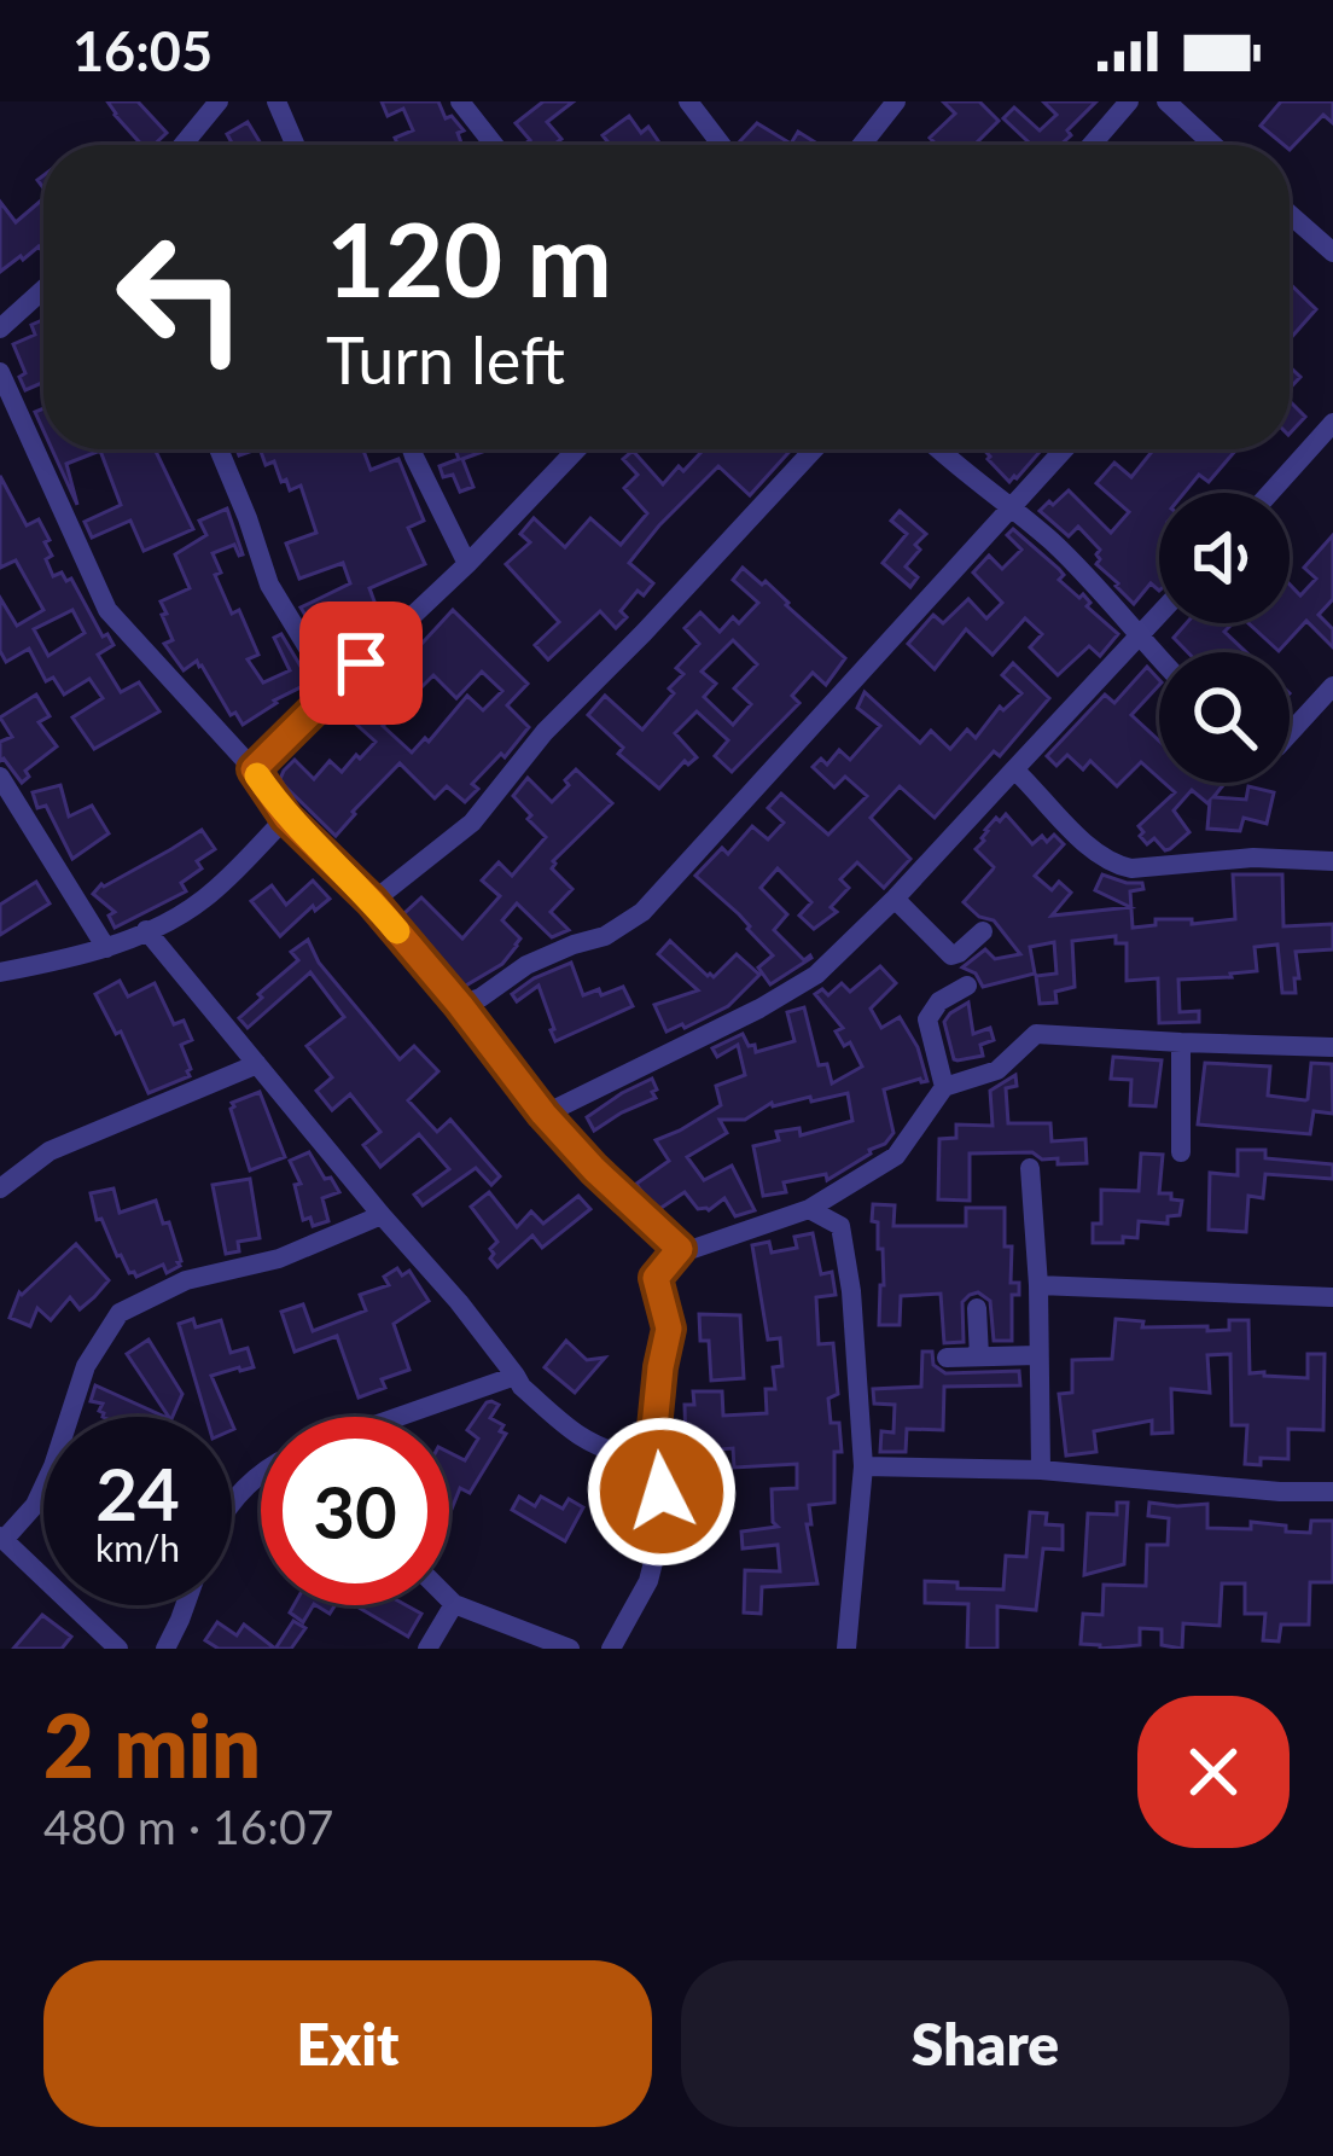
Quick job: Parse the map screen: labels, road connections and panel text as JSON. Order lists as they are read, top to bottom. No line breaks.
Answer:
{"page":{"status":"16:05","turn":["120 m","Turn left"],"speed":"24 km/h","limit":"30","heading":["2 min","480 m · 16:07"],"buttons":["Exit","Share"]}}
